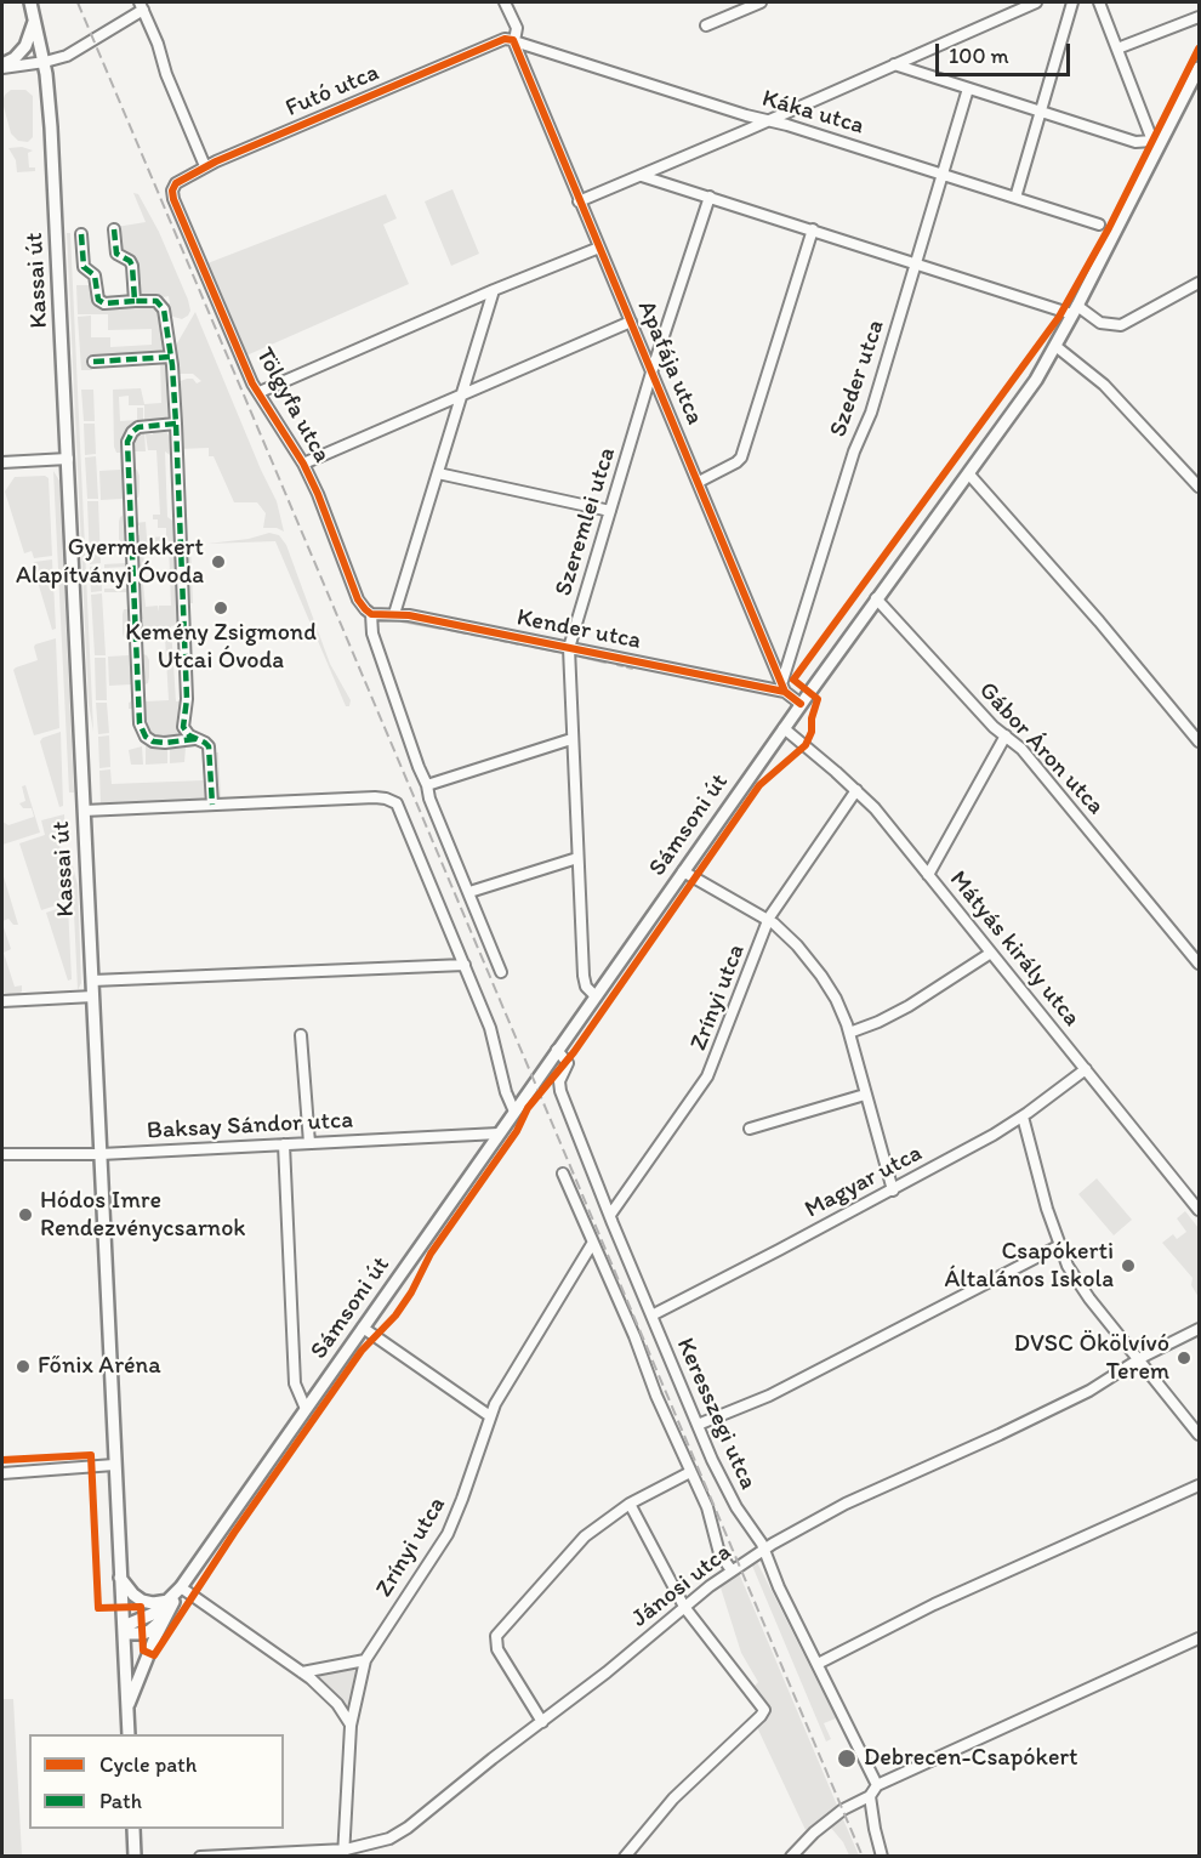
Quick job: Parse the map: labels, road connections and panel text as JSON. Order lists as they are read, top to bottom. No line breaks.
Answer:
{"streets":{"main road":["Kassai út","Sámsoni út"],"street":["Futó utca","Káka utca","Apafája utca","Szeder utca","Tölgyfa utca","Szeremlei utca","Kender utca","Gábor Áron utca","Mátyás király utca","Zrínyi utca","Baksay Sándor utca","Magyar utca","Keresszegi utca","Jánosi utca"]},"crossings":[["Futó utca","Káka utca"],["Futó utca","Apafája utca"],["Futó utca","Tölgyfa utca"],["Káka utca","Apafája utca"],["Káka utca","Szeder utca"],["Kassai út","Sámsoni út"],["Kassai út","Baksay Sándor utca"],["Apafája utca","Szeder utca"],["Apafája utca","Szeremlei utca"],["Apafája utca","Kender utca"],["Apafája utca","Sámsoni út"],["Szeder utca","Kender utca"],["Tölgyfa utca","Kender utca"],["Szeremlei utca","Kender utca"],["Szeremlei utca","Sámsoni út"],["Gábor Áron utca","Sámsoni út"],["Sámsoni út","Mátyás király utca"],["Sámsoni út","Baksay Sándor utca"],["Sámsoni út","Keresszegi utca"],["Mátyás király utca","Zrínyi utca"],["Mátyás király utca","Magyar utca"],["Zrínyi utca","Keresszegi utca"],["Zrínyi utca","Jánosi utca"],["Magyar utca","Keresszegi utca"],["Keresszegi utca","Jánosi utca"]],"places":["Gyermekkert Alapítványi Óvoda","Kemény Zsigmond Utcai Óvoda","Hódos Imre Rendezvénycsarnok","Csapókerti Általános Iskola","DVSC Ökölvívó Terem","Főnix Aréna","Debrecen-Csapókert"],"legend":["Cycle path","Path"],"scale_bar":"100 m"}
